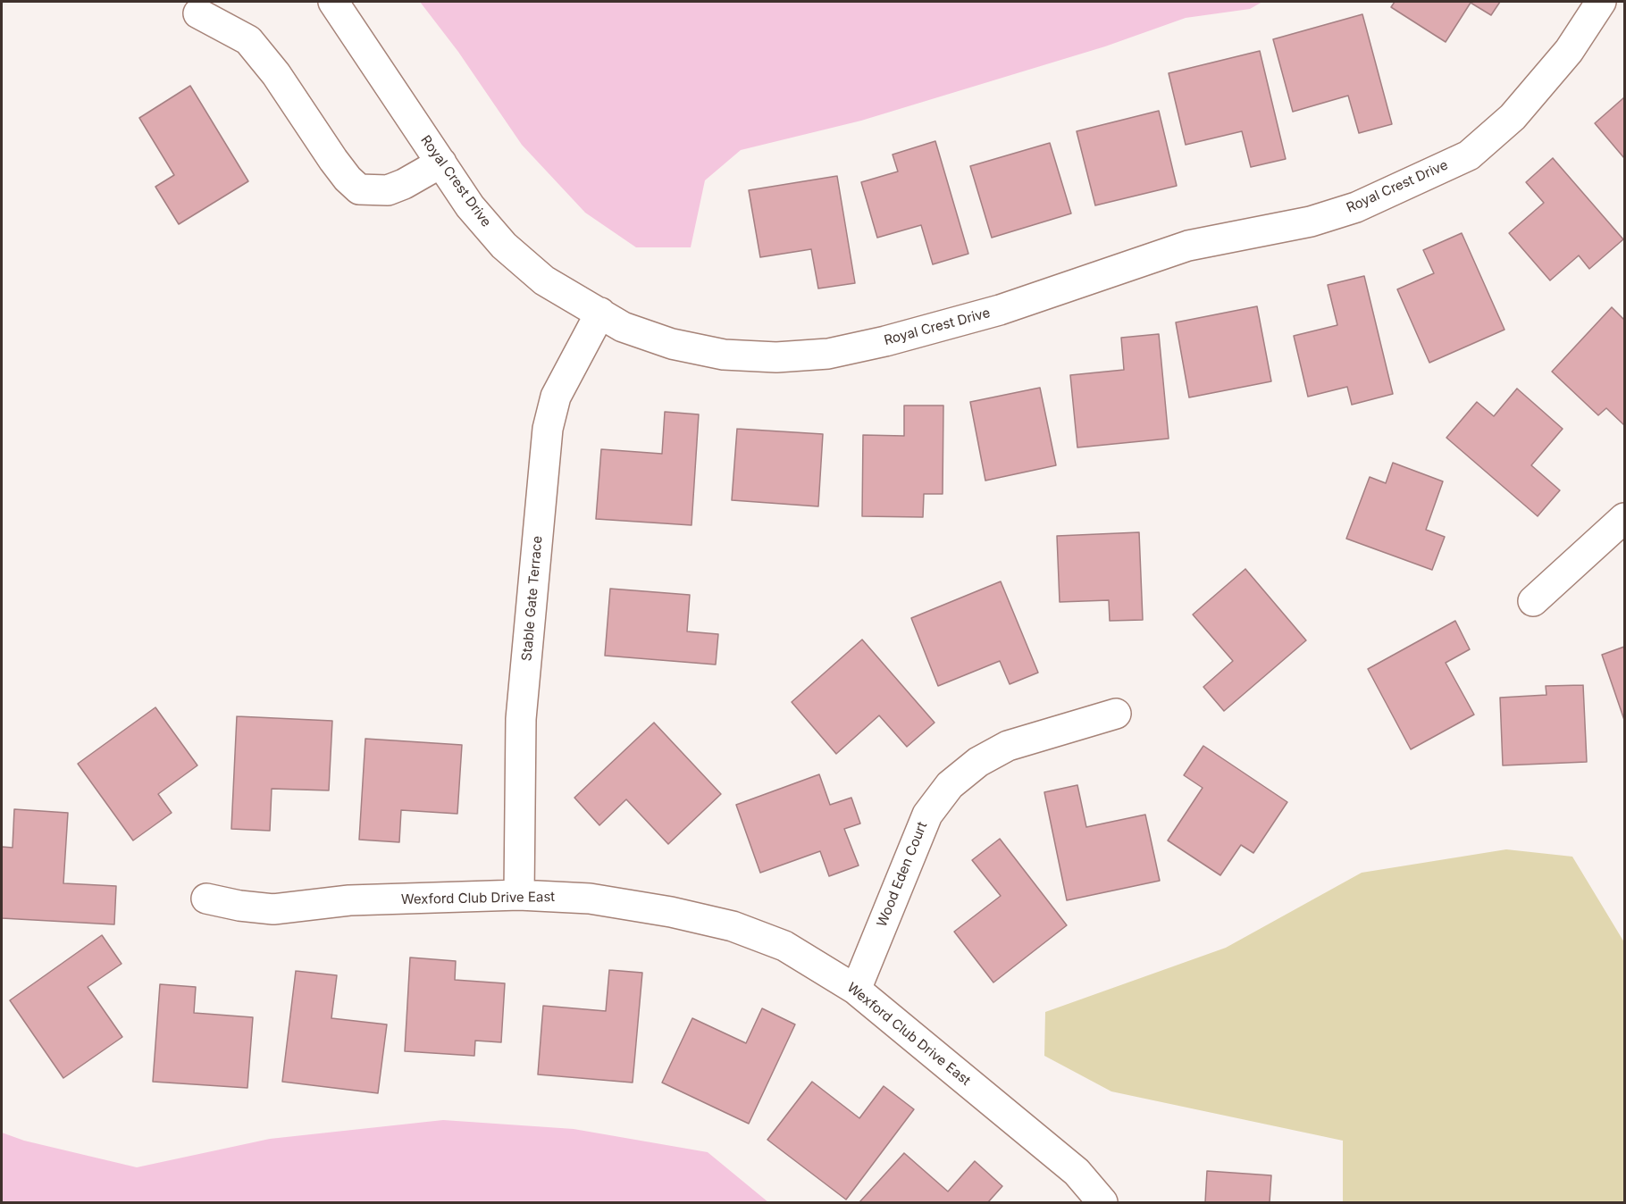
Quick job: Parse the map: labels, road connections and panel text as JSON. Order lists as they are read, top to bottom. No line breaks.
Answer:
{"streets":{"street":["Royal Crest Drive","Stable Gate Terrace","Wood Eden Court","Wexford Club Drive East"]},"crossings":[["Royal Crest Drive","Stable Gate Terrace"],["Stable Gate Terrace","Wexford Club Drive East"],["Wood Eden Court","Wexford Club Drive East"]]}
